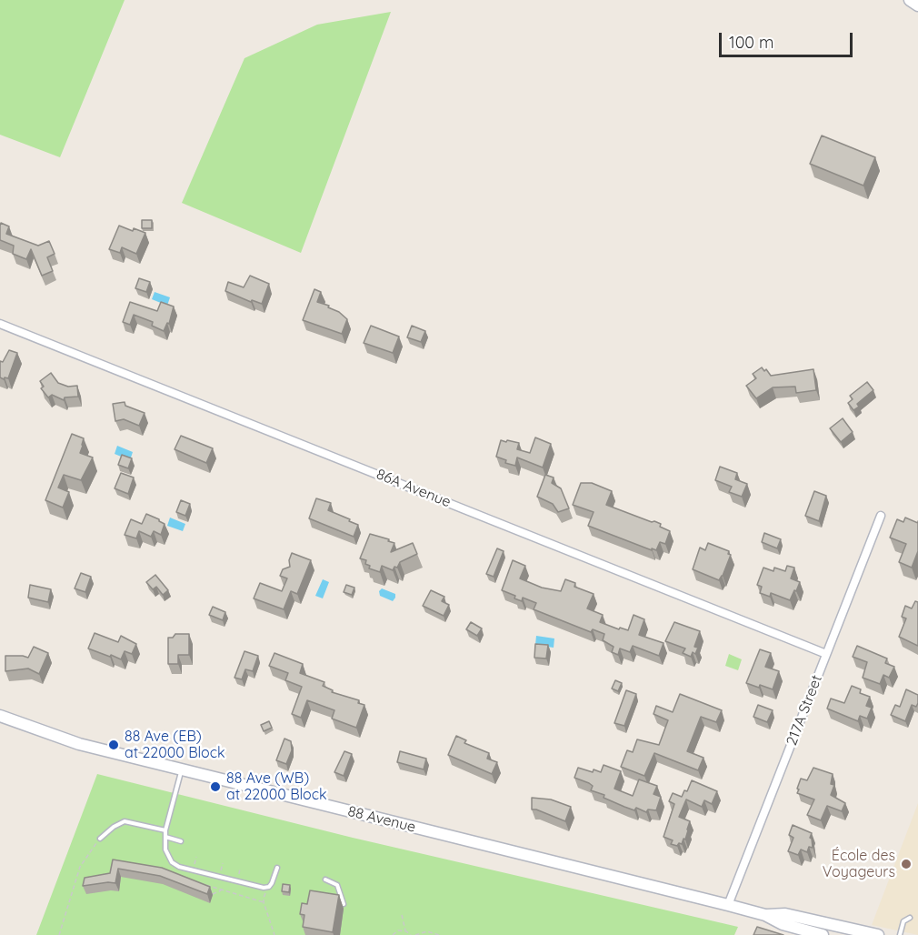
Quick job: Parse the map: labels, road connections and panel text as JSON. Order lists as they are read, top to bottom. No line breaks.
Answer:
{"streets":{"main road":["88 Avenue"],"street":["86A Avenue","217A Street"]},"crossings":[["86A Avenue","217A Street"],["217A Street","88 Avenue"]],"places":["88 Ave (EB) at 22000 Block","88 Ave (WB) at 22000 Block","École des Voyageurs"],"scale_bar":"100 m"}
